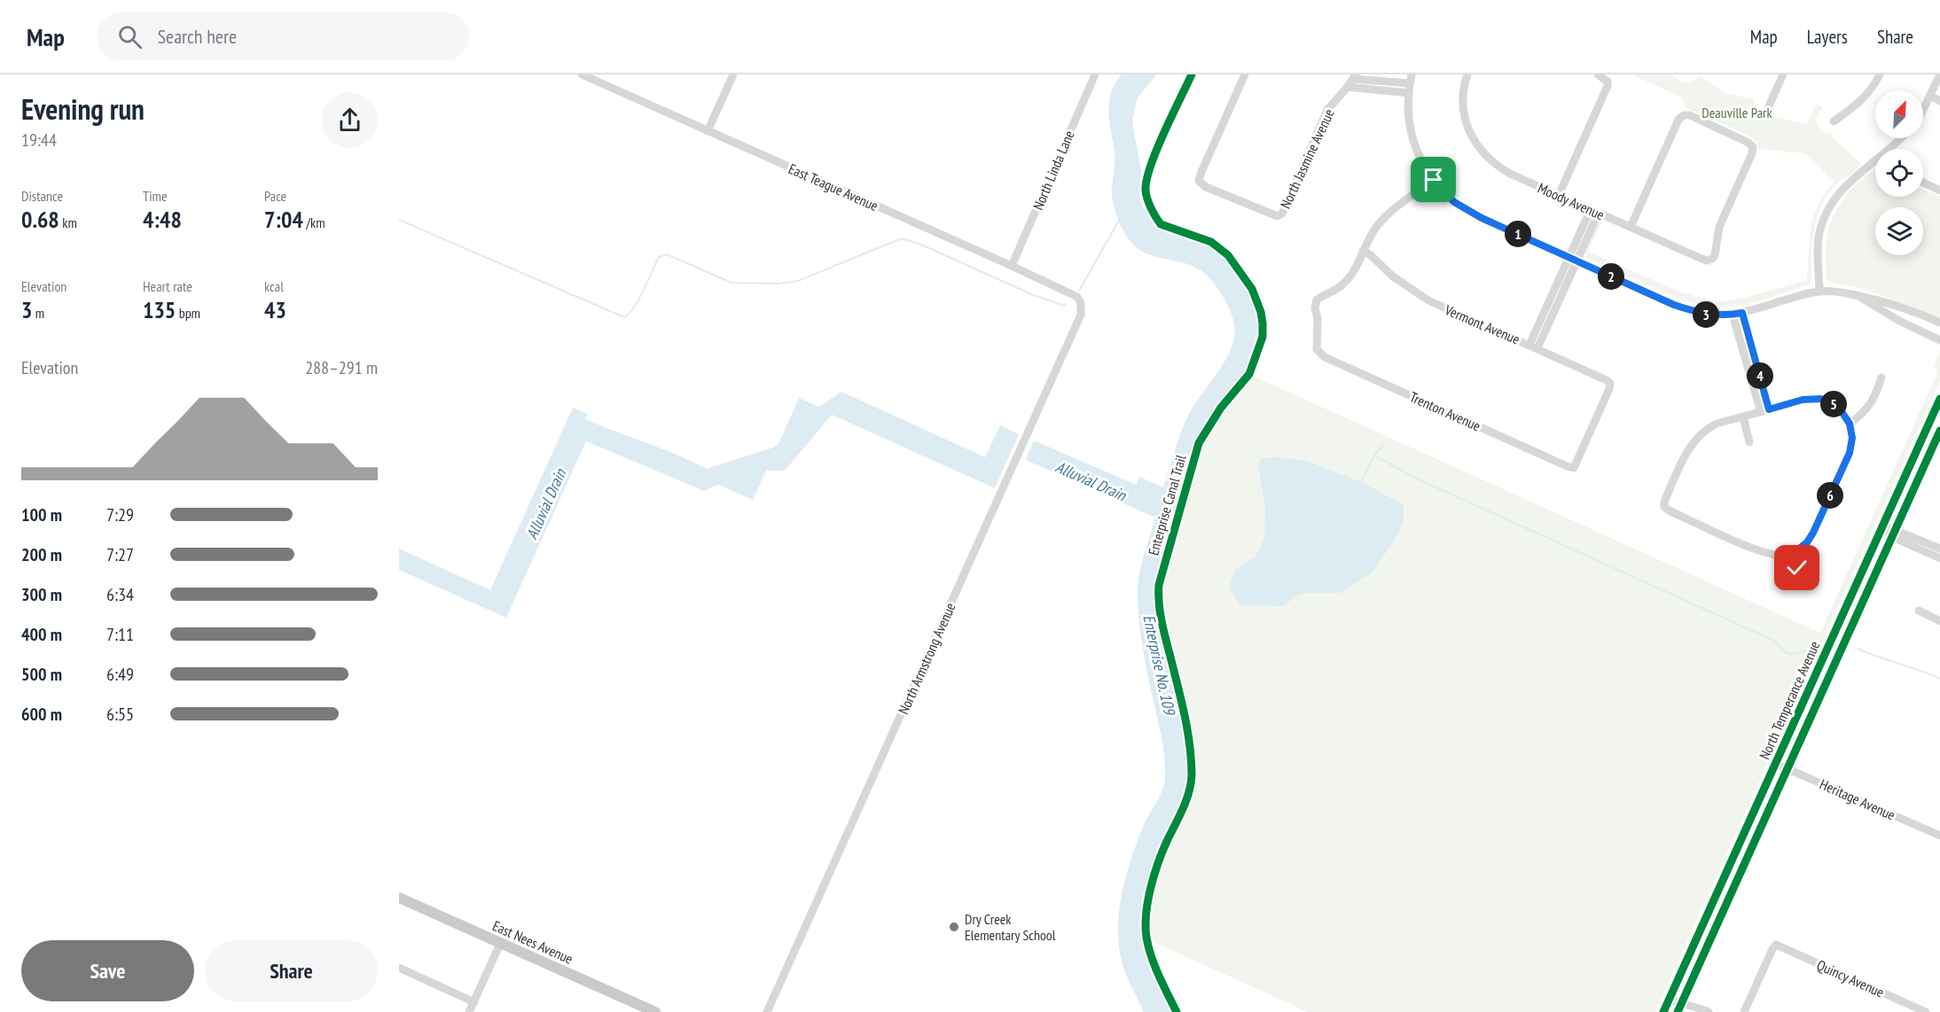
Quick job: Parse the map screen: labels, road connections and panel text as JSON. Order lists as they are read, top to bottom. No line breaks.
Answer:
{"streets":{"main road":["North Temperance Avenue","East Nees Avenue"],"street":["North Jasmine Avenue","North Linda Lane","East Teague Avenue","Moody Avenue","Vermont Avenue","Trenton Avenue","North Armstrong Avenue","Heritage Avenue","Quincy Avenue"],"cycle path":["Enterprise Canal Trail"]},"crossings":[["North Linda Lane","East Teague Avenue"],["East Teague Avenue","North Armstrong Avenue"],["Vermont Avenue","Trenton Avenue"],["North Temperance Avenue","Heritage Avenue"]],"water":["Alluvial Drain","Enterprise No. 109"],"parks":["Deauville Park"],"places":["Dry Creek Elementary School"],"north":"top right","page":{"header":"Map","search":"Search here","nav":["Map","Layers","Share"],"heading":["Evening run","19:44"],"stats":[["Distance","0.68 km"],["Time","4:48"],["Pace","7:04 /km"],["Elevation","3 m"],["Heart rate","135 bpm"],["kcal","43"]],"pins":["1","2","3","4","5","6"],"chart":["Elevation","288–291 m"],"list":[{"name":"100 m","note":"7:29"},{"name":"200 m","note":"7:27"},{"name":"300 m","note":"6:34"},{"name":"400 m","note":"7:11"},{"name":"500 m","note":"6:49"},{"name":"600 m","note":"6:55"}],"buttons":["Save","Share"]}}
